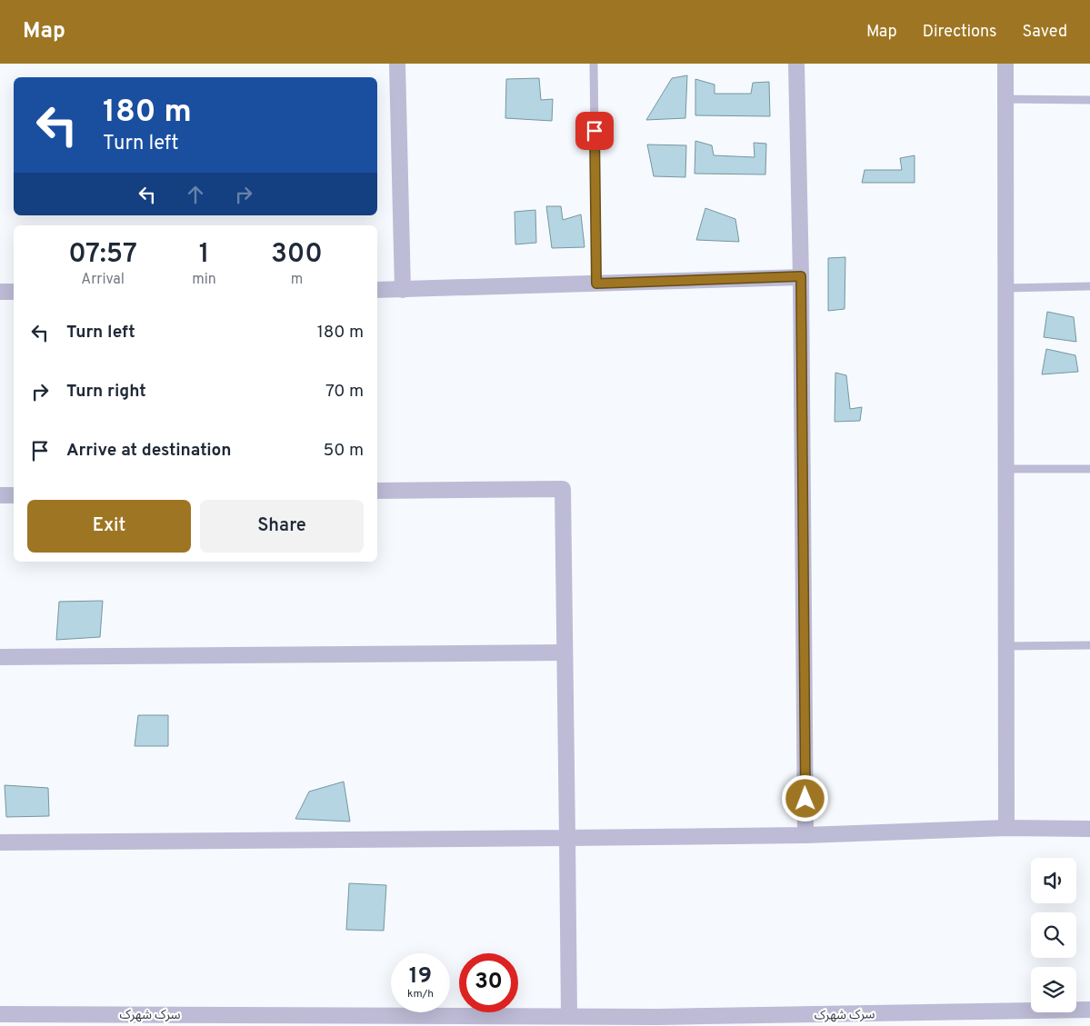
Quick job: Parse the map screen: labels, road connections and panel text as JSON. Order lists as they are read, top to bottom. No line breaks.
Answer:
{"streets":{"street":["سرک شهرک"]},"page":{"header":"Map","nav":["Map","Directions","Saved"],"turn":["180 m","Turn left"],"eta":["07:57","Arrival","1","min","300","m"],"list":[{"name":"Turn left","value":"180 m"},{"name":"Turn right","value":"70 m"},{"name":"Arrive at destination","value":"50 m"}],"buttons":["Exit","Share"],"speed":"19 km/h","limit":"30"}}
